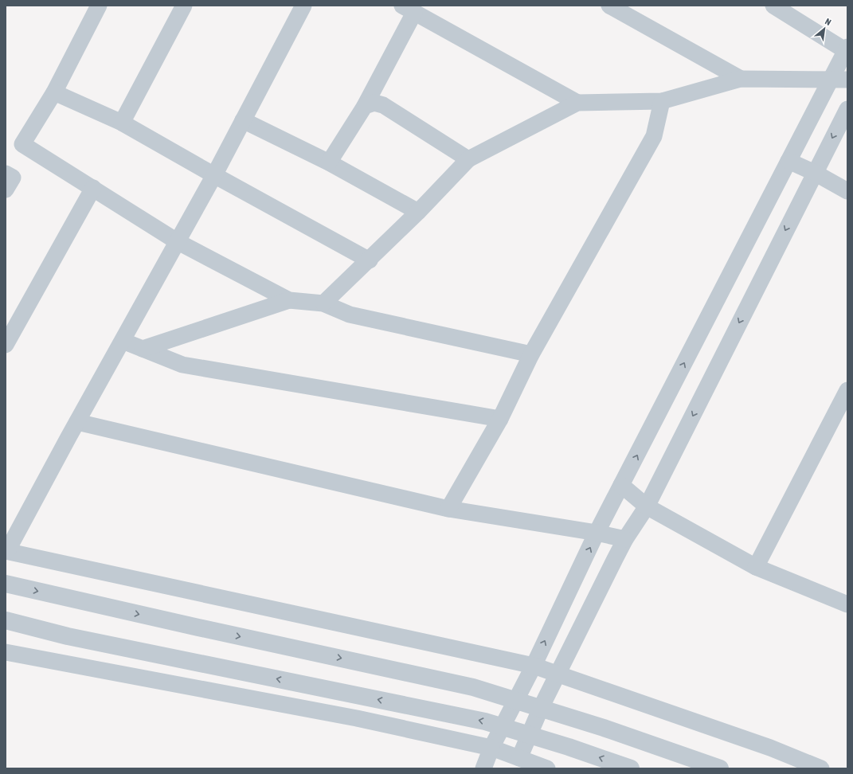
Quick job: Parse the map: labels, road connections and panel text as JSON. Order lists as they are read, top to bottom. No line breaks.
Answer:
{"north":"top right"}
